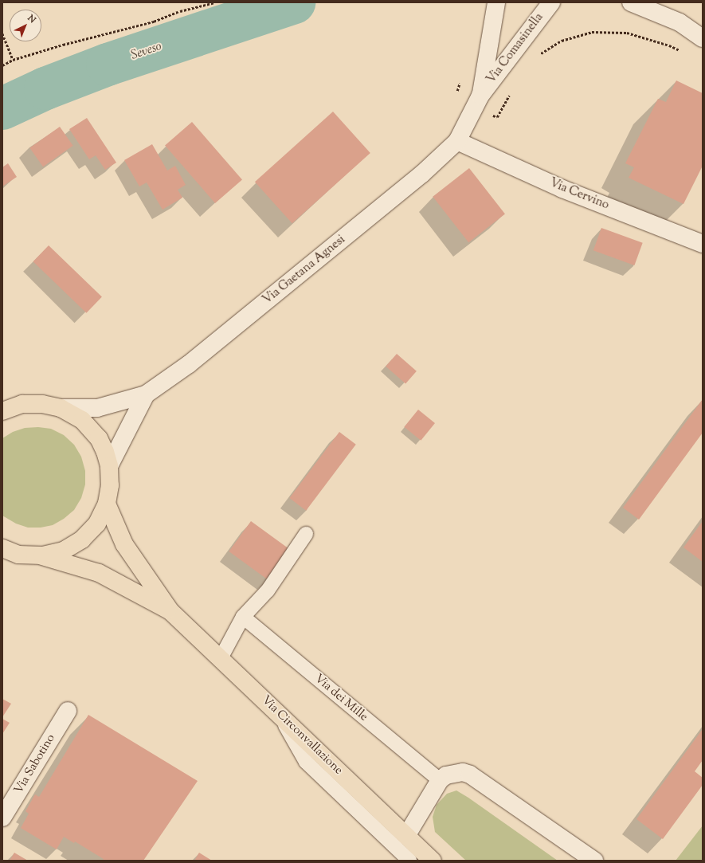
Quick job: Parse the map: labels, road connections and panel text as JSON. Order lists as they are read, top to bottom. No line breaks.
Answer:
{"streets":{"main road":["Via Circonvallazione"],"street":["Via Comasinella","Via Cervino","Via Gaetana Agnesi","Via Sabotino"],"lane":["Via dei Mille"]},"crossings":[["Via Comasinella","Via Cervino"],["Via Comasinella","Via Gaetana Agnesi"],["Via Cervino","Via Gaetana Agnesi"]],"water":["Seveso"],"north":"top right"}
